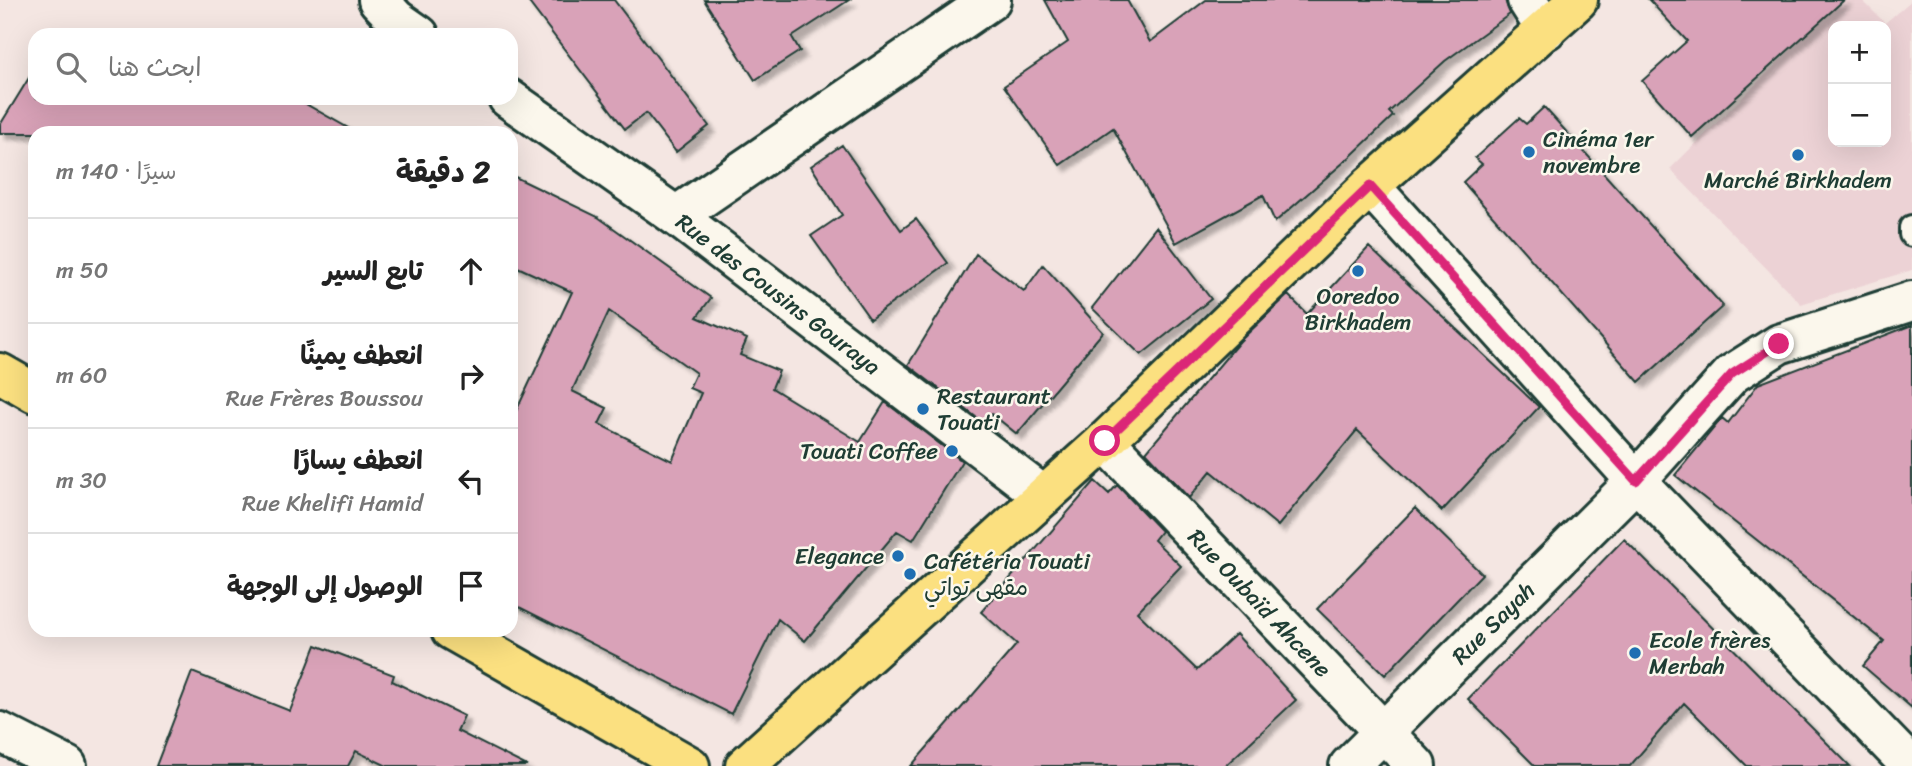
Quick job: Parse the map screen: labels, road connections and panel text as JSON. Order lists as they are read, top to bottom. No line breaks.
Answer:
{"streets":{"street":["Rue des Cousins Gouraya","Rue Oubaïd Ahcene","Rue Sayah"]},"crossings":[["Rue Oubaïd Ahcene","Rue Sayah"]],"places":["Cinéma 1er novembre","Marché Birkhadem","Ooredoo Birkhadem","Restaurant Touati","Touati Coffee","Elegance","Cafétéria Touati مقهى تواتي","Ecole frères Merbah"],"page":{"map_buttons":["+","−"],"search":"ابحث هنا","heading":["2 دقيقة","سيرًا · 140 m"],"list":[["تابع السير","50 m"],["انعطف يمينًا","Rue Frères Boussou","60 m"],["انعطف يسارًا","Rue Khelifi Hamid","30 m"],"الوصول إلى الوجهة"]}}
